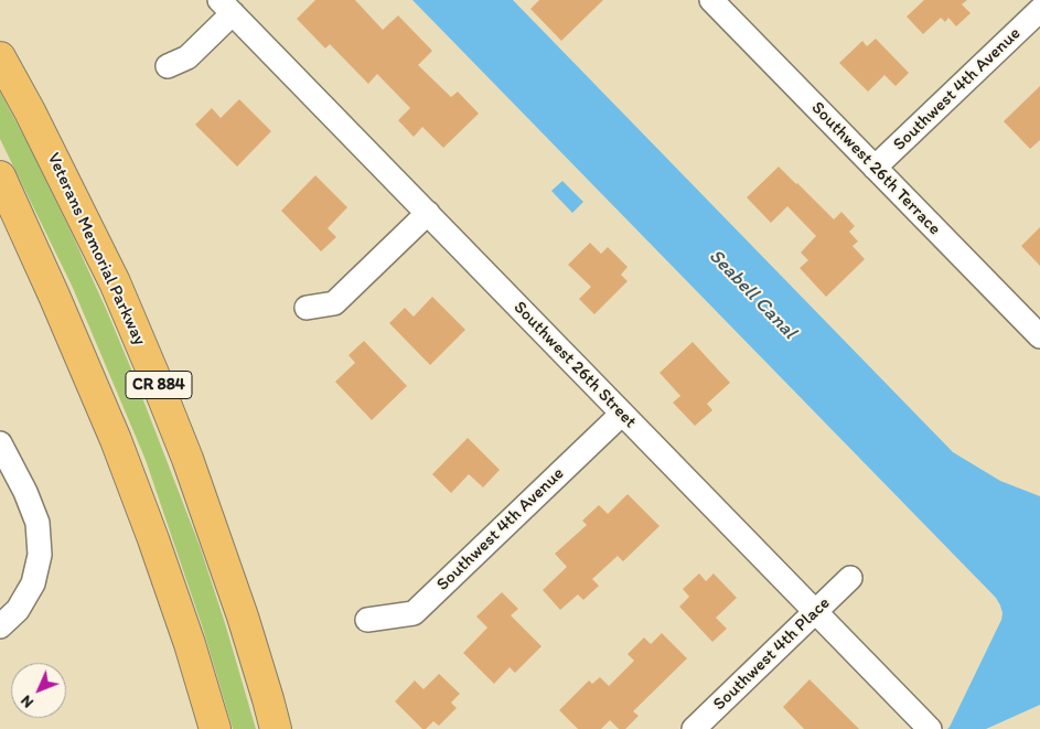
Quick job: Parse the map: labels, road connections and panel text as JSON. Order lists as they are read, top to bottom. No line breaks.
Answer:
{"streets":{"highway":["Veterans Memorial Parkway","CR 884"],"street":["Southwest 4th Avenue","Southwest 26th Terrace","Southwest 26th Street","Southwest 4th Place"]},"crossings":[["Southwest 4th Avenue","Southwest 26th Terrace"],["Southwest 4th Avenue","Southwest 26th Street"],["Southwest 26th Street","Southwest 4th Place"]],"water":["Seabell Canal"],"north":"bottom left"}
